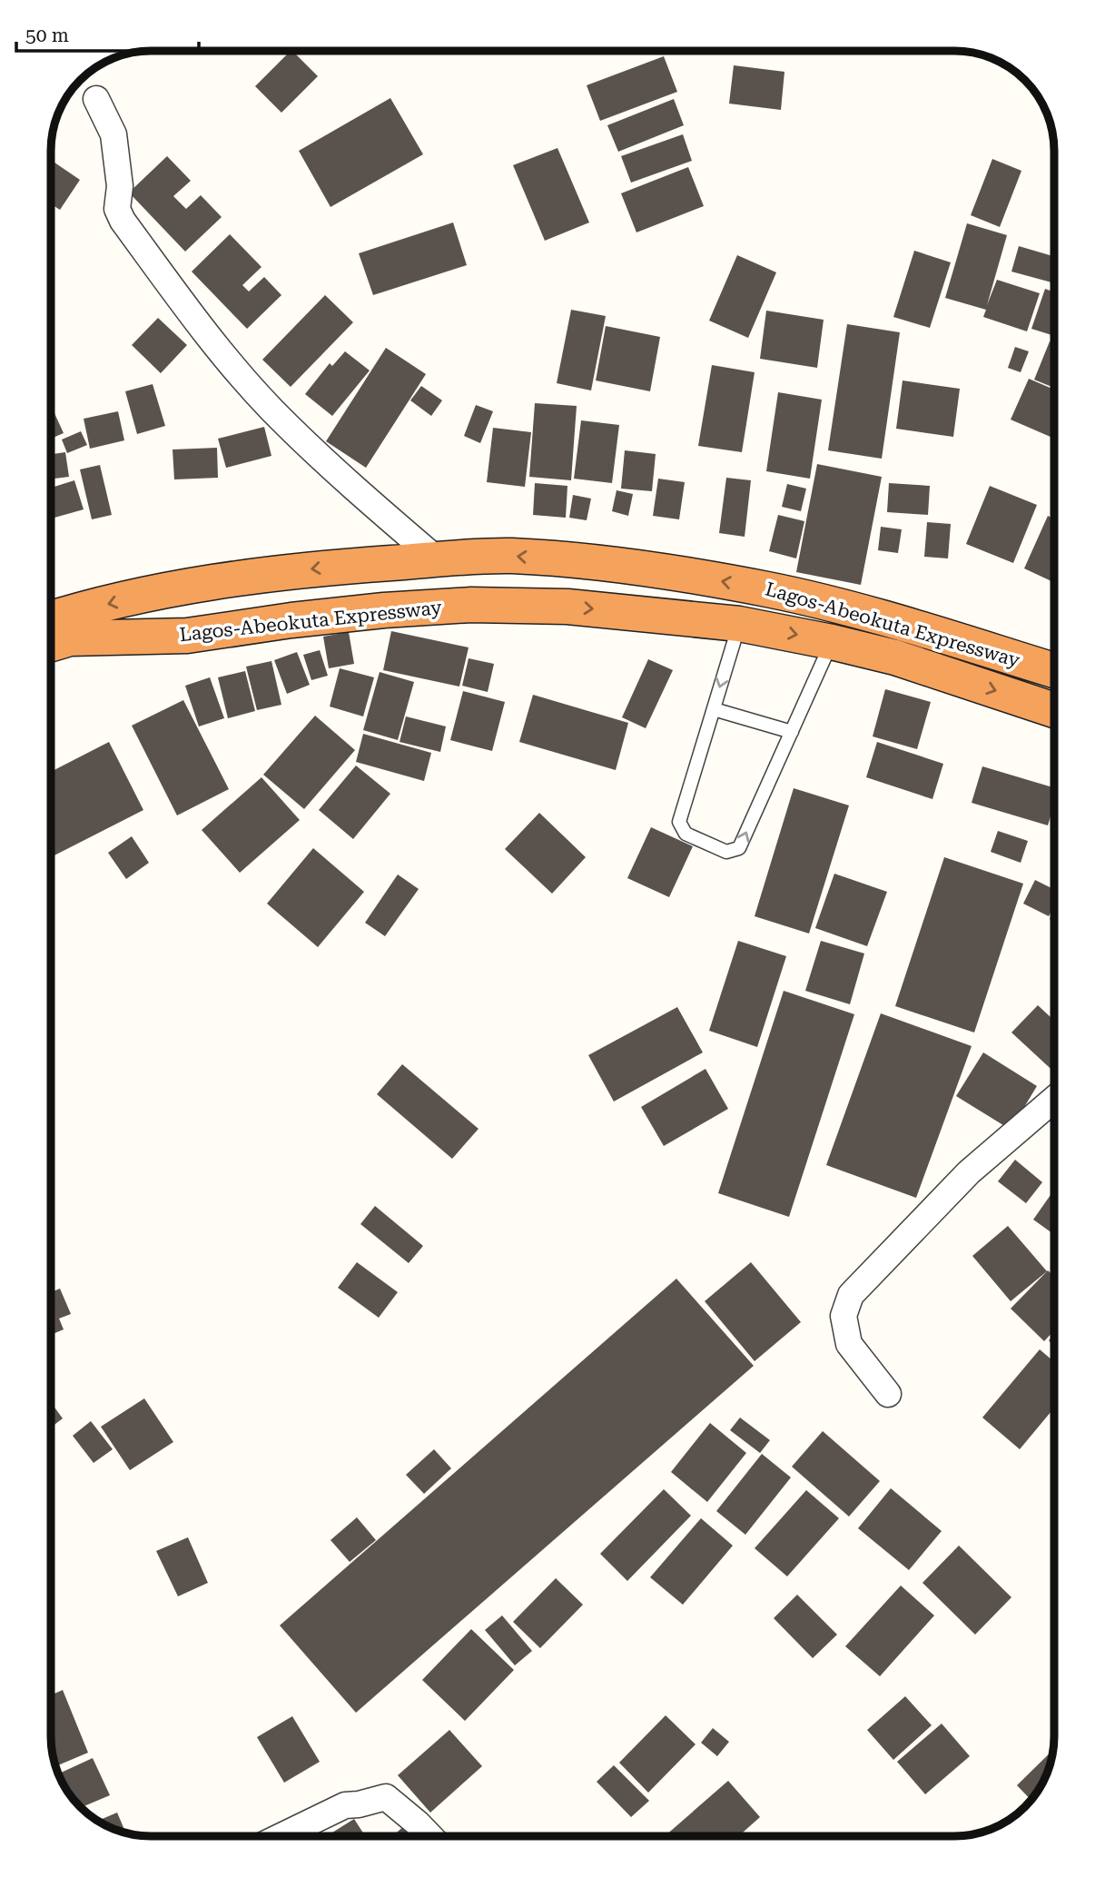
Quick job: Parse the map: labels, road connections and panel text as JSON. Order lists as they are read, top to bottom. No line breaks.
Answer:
{"streets":{"highway":["Lagos-Abeokuta Expressway"]},"scale_bar":"50 m"}
